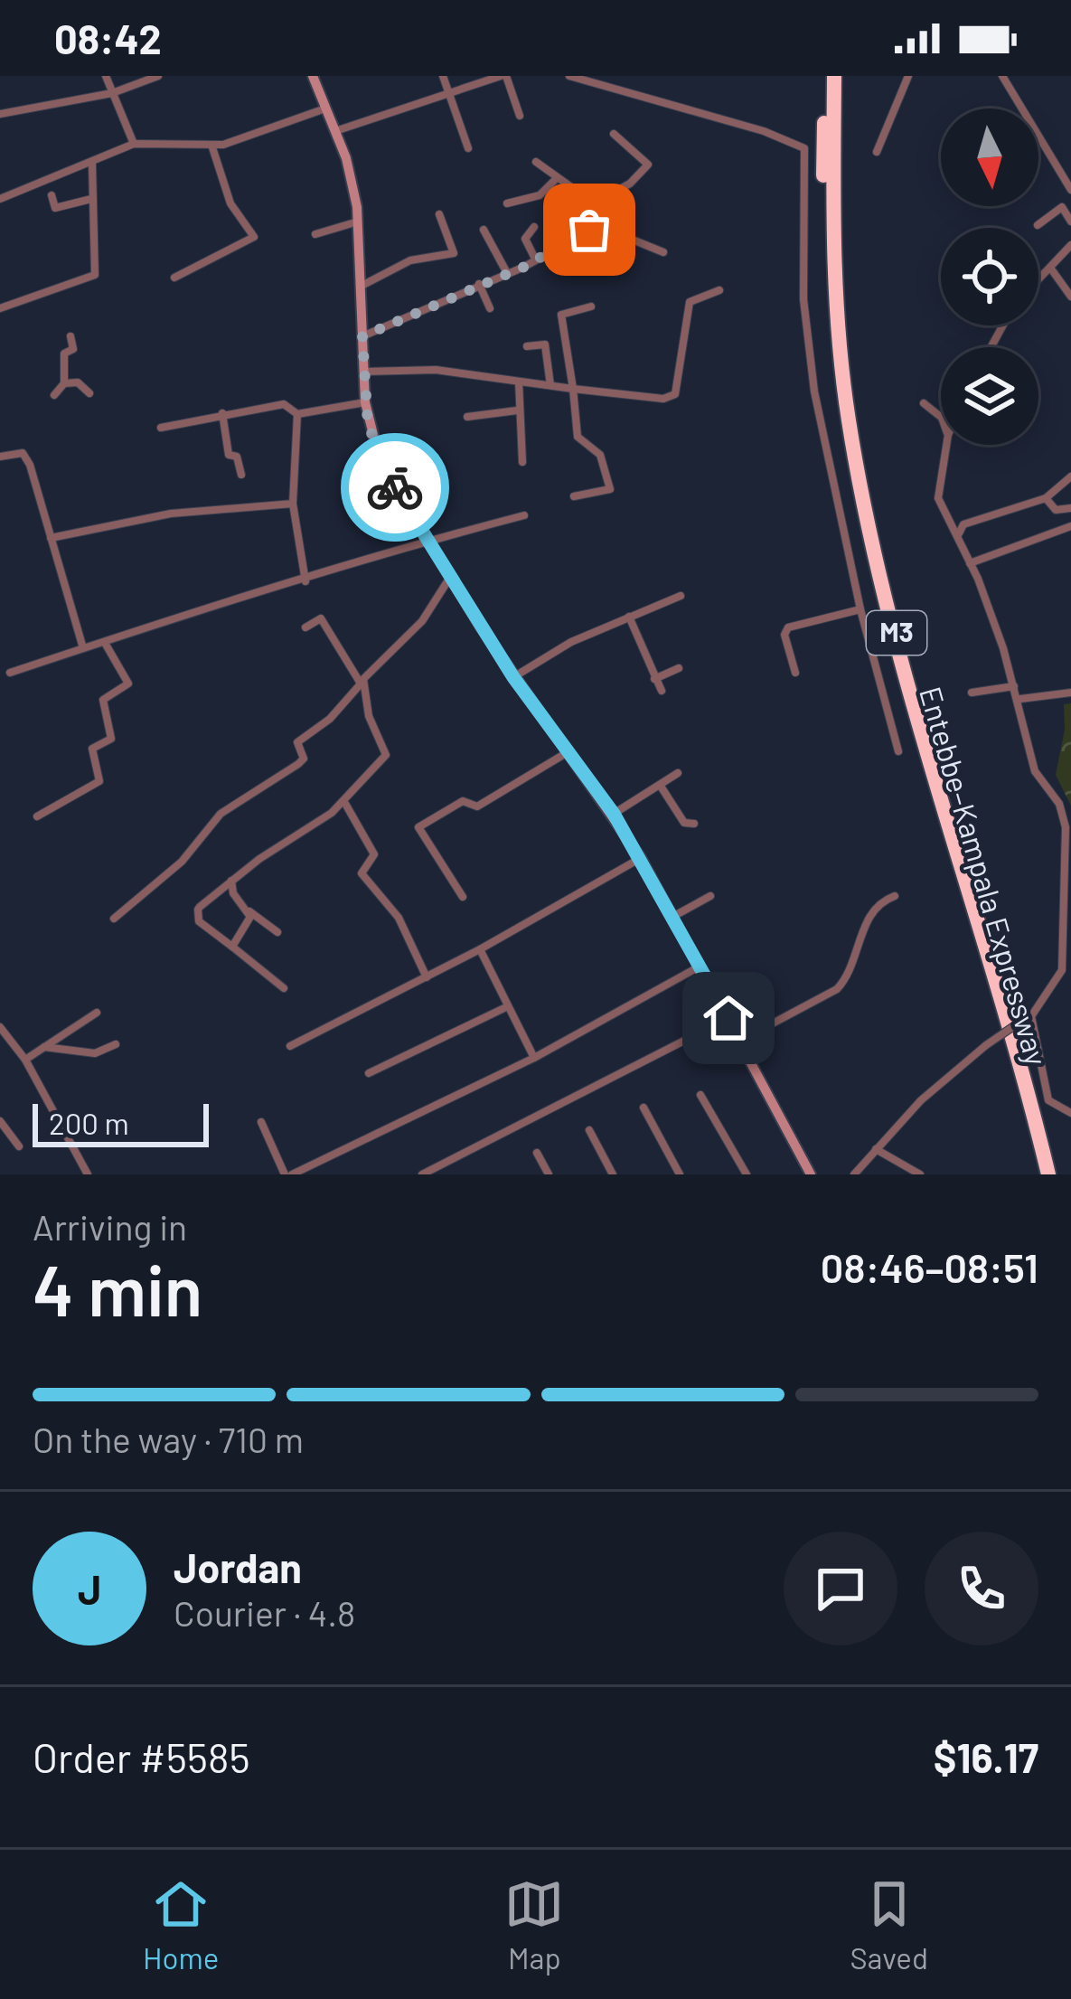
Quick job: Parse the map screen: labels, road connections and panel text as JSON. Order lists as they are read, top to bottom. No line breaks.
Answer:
{"streets":{"highway":["M3","Entebbe–Kampala Expressway"]},"scale_bar":"200 m","north":"bottom","page":{"status":"08:42","scale":"200 m","heading":["4 min","Arriving in","08:46–08:51"],"panel":["Jordan","Courier · 4.8","Order #5585","$16.17"],"bar":"On the way · 710 m","round":"J","tabs":["Home","Map","Saved"]}}
